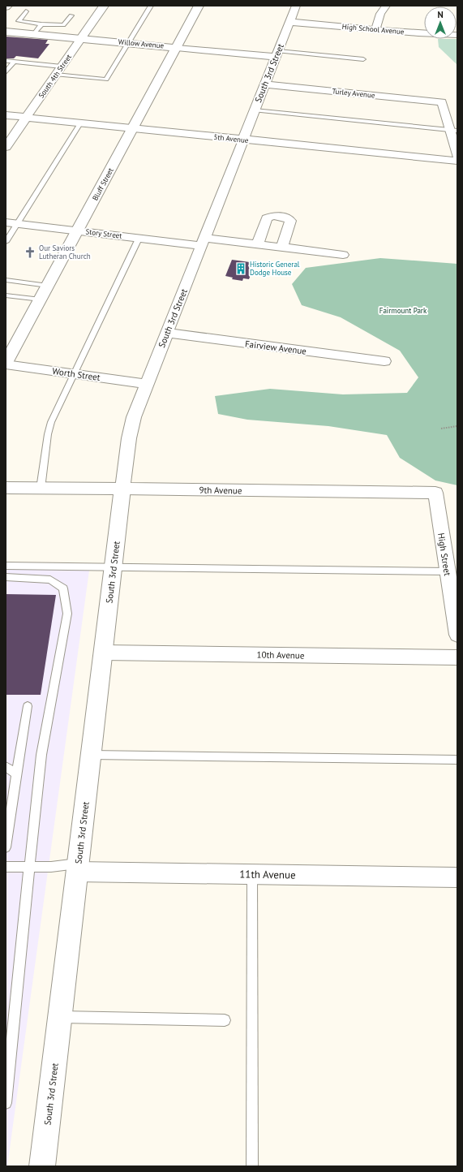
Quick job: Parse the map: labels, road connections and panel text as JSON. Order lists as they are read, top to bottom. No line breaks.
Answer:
{"streets":{"main road":["Willow Avenue","South 3rd Street","South 4th Street","Bluff Street","9th Avenue"],"street":["High School Avenue","Turley Avenue","5th Avenue","Story Street","Fairview Avenue","Worth Street","High Street","10th Avenue","11th Avenue"]},"crossings":[["High School Avenue","South 3rd Street"],["Willow Avenue","South 3rd Street"],["Willow Avenue","South 4th Street"],["Willow Avenue","Bluff Street"],["South 3rd Street","Turley Avenue"],["South 3rd Street","5th Avenue"],["South 3rd Street","Story Street"],["South 3rd Street","Fairview Avenue"],["South 3rd Street","Worth Street"],["South 3rd Street","9th Avenue"],["South 3rd Street","10th Avenue"],["South 3rd Street","11th Avenue"],["South 4th Street","5th Avenue"],["5th Avenue","Bluff Street"],["Bluff Street","Story Street"],["Bluff Street","Worth Street"],["9th Avenue","High Street"]],"parks":["Fairmount Park"],"places":{"church":["Our Saviors Lutheran Church"],"building":["Historic General Dodge House"]},"north":"top"}
